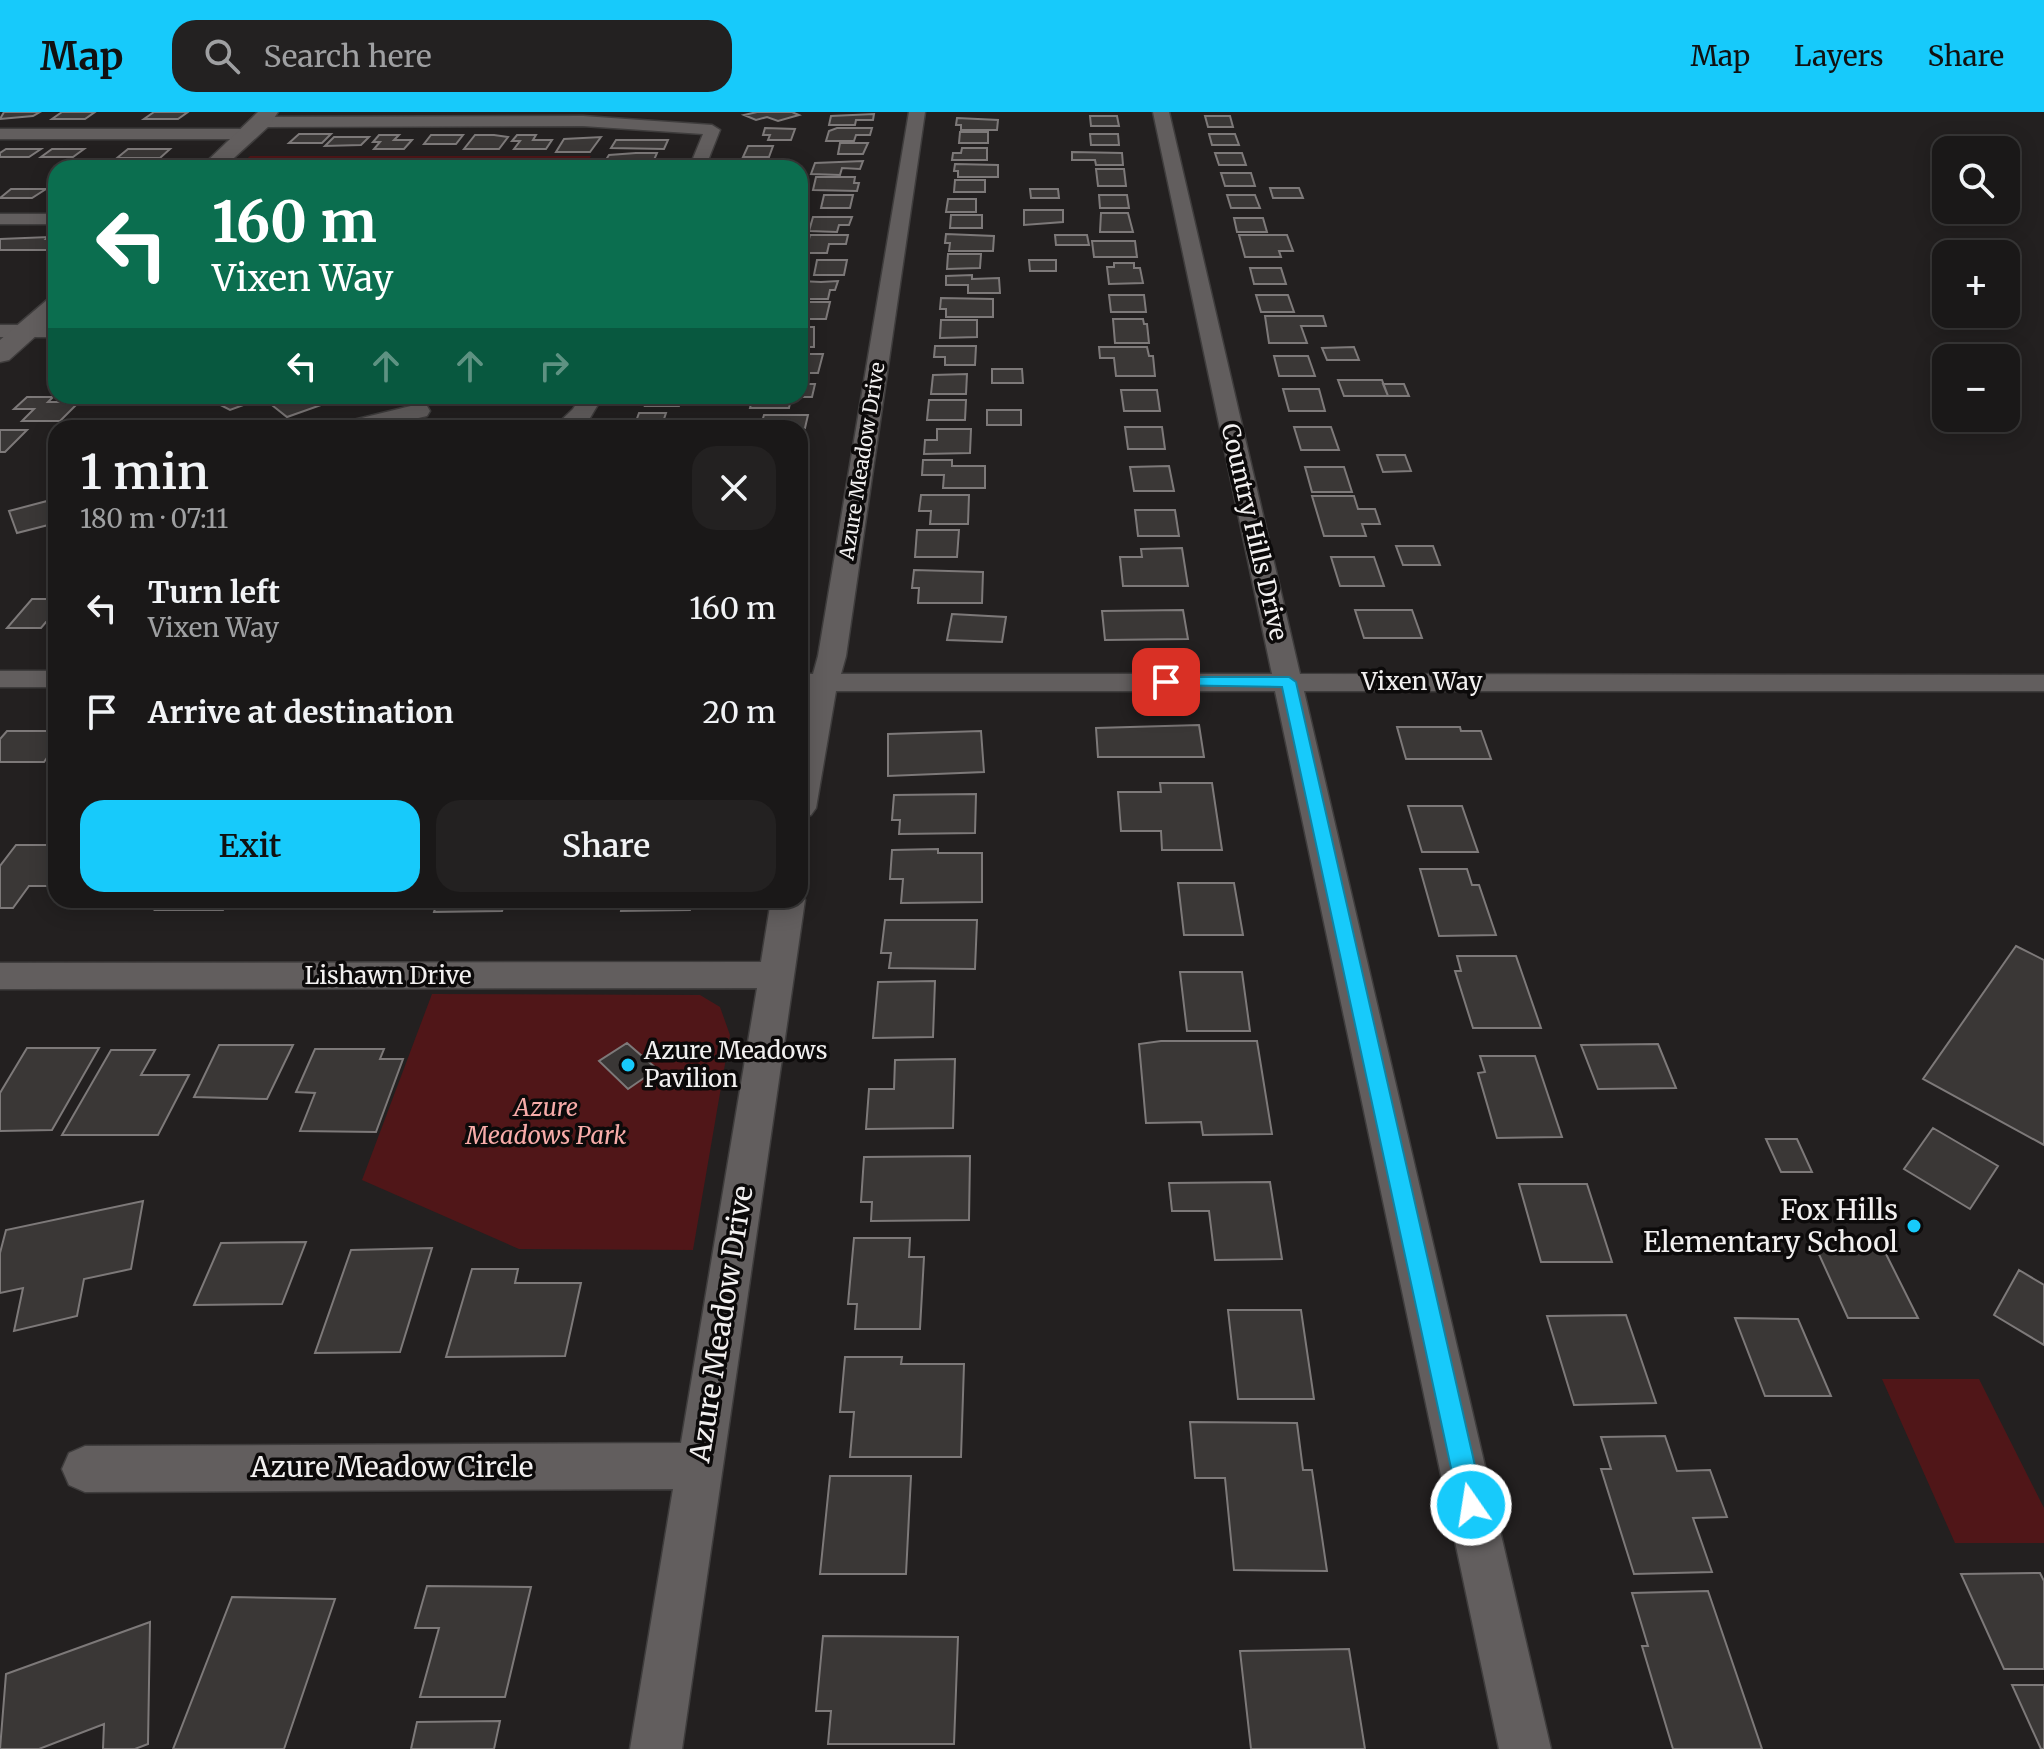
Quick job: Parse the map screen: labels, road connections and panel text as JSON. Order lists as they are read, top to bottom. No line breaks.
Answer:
{"streets":{"street":["Azure Meadow Drive","Country Hills Drive","Vixen Way","Lishawn Drive","Azure Meadow Circle"]},"crossings":[["Azure Meadow Drive","Vixen Way"],["Azure Meadow Drive","Lishawn Drive"],["Azure Meadow Drive","Azure Meadow Circle"],["Country Hills Drive","Vixen Way"]],"parks":["Azure Meadows Park"],"places":["Azure Meadows Pavilion","Fox Hills Elementary School"],"page":{"header":"Map","search":"Search here","nav":["Map","Layers","Share"],"map_buttons":["+","−"],"turn":["160 m","Vixen Way"],"heading":["1 min","180 m · 07:11"],"list":[{"name":"Turn left","note":"Vixen Way","value":"160 m"},{"name":"Arrive at destination","value":"20 m"}],"buttons":["Exit","Share"]}}
